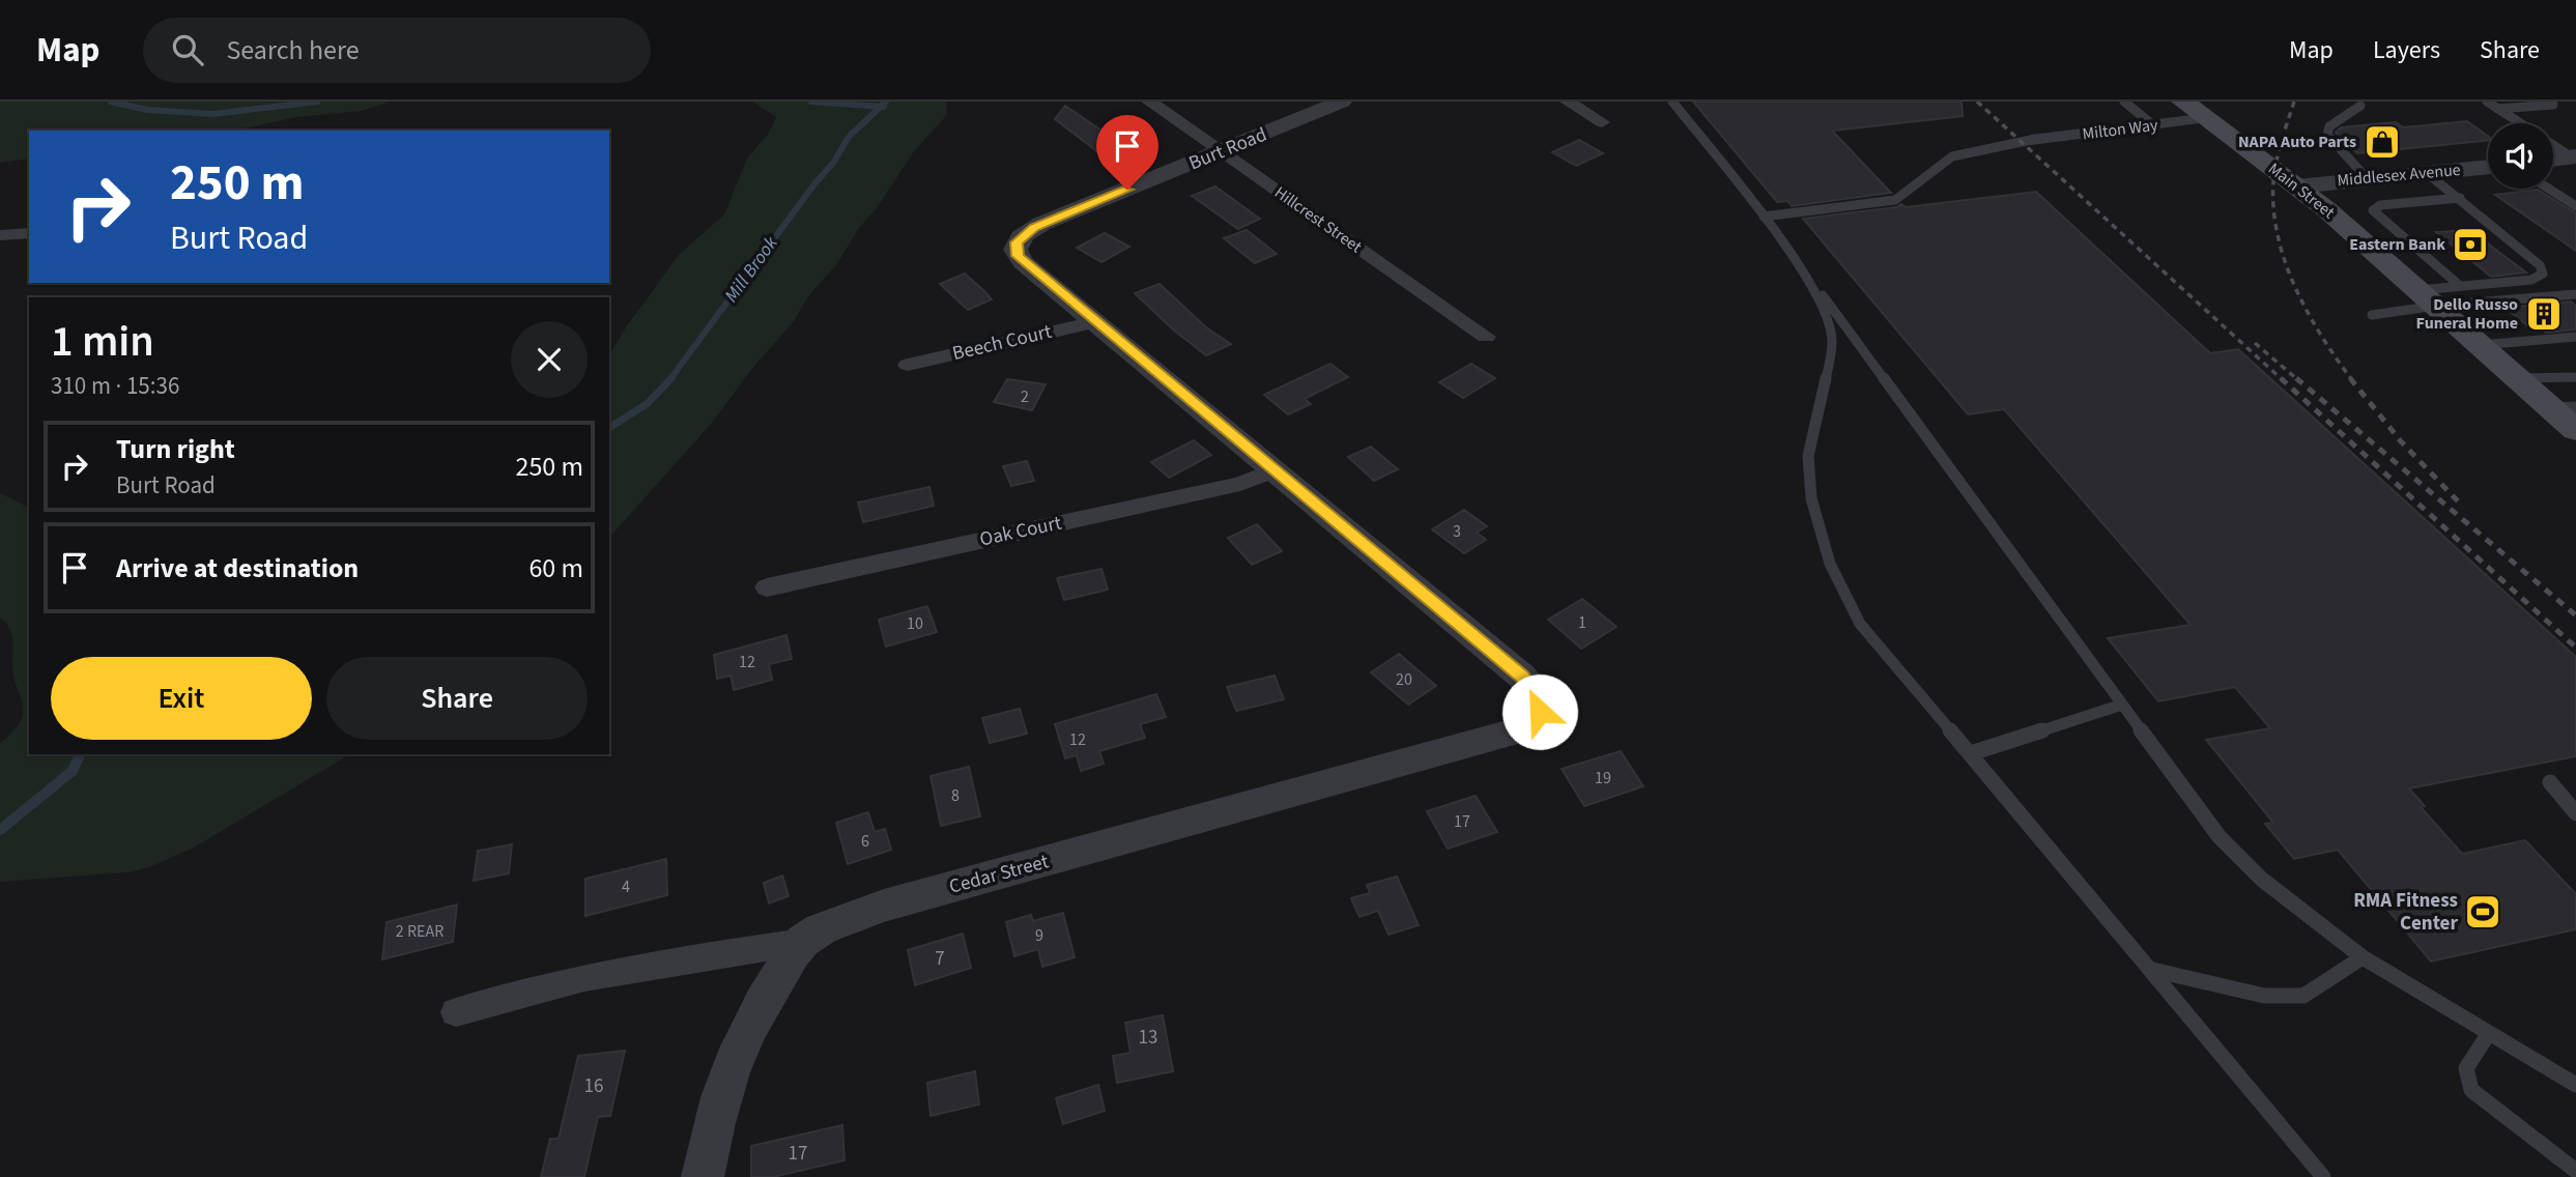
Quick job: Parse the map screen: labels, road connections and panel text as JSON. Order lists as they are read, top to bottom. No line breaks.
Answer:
{"streets":{"main road":["Main Street"],"street":["Milton Way","Burt Road","Middlesex Avenue","Hillcrest Street","Beech Court","Oak Court","Cedar Street"]},"crossings":[["Milton Way","Main Street"],["Burt Road","Hillcrest Street"],["Burt Road","Beech Court"],["Burt Road","Oak Court"],["Burt Road","Cedar Street"],["Middlesex Avenue","Main Street"]],"water":["Mill Brook"],"places":{"shop":["NAPA Auto Parts"],"bank":["Eastern Bank"],"building":["Dello Russo Funeral Home"],"sports":["RMA Fitness Center"]},"house_numbers":["2","3","1","10","12","20","12","19","8","17","6","4","2 REAR","9","7","13","16","17"],"page":{"header":"Map","search":"Search here","nav":["Map","Layers","Share"],"turn":["250 m","Burt Road"],"heading":["1 min","310 m · 15:36"],"list":[{"name":"Turn right","note":"Burt Road","value":"250 m"},{"name":"Arrive at destination","value":"60 m"}],"buttons":["Exit","Share"]}}
